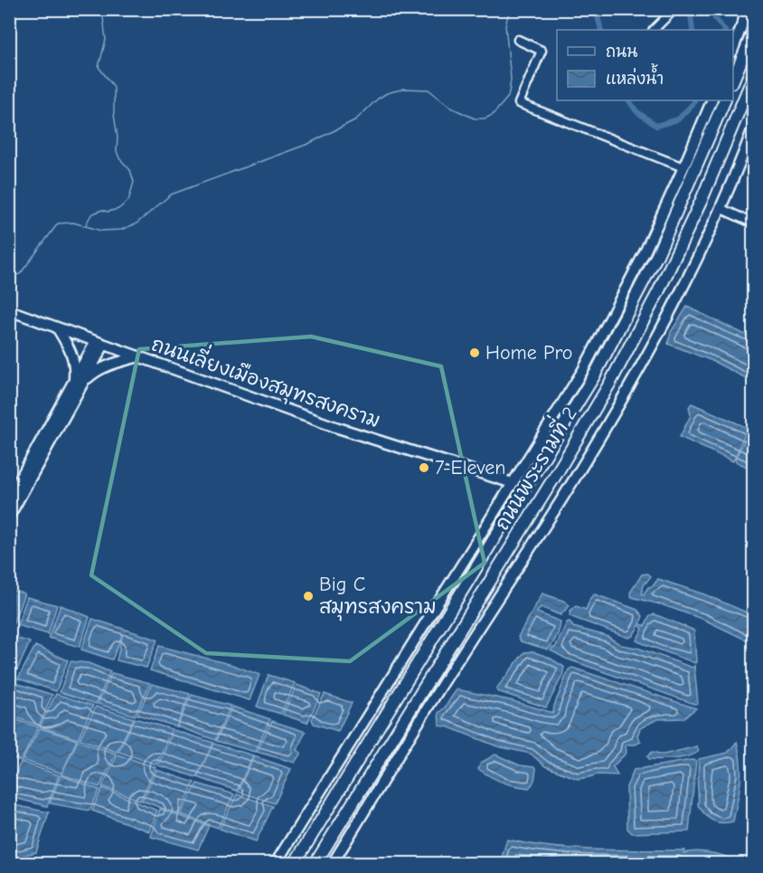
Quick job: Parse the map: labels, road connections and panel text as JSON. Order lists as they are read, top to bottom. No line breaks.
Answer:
{"streets":{"highway":["ถนนพระรามที่ 2"],"main road":["ถนนเลี่ยงเมืองสมุทรสงคราม"]},"crossings":[["ถนนเลี่ยงเมืองสมุทรสงคราม","ถนนพระรามที่ 2"]],"places":["Home Pro","7-Eleven","Big C สมุทรสงคราม"],"legend":["ถนน","แหล่งน้ำ"]}
